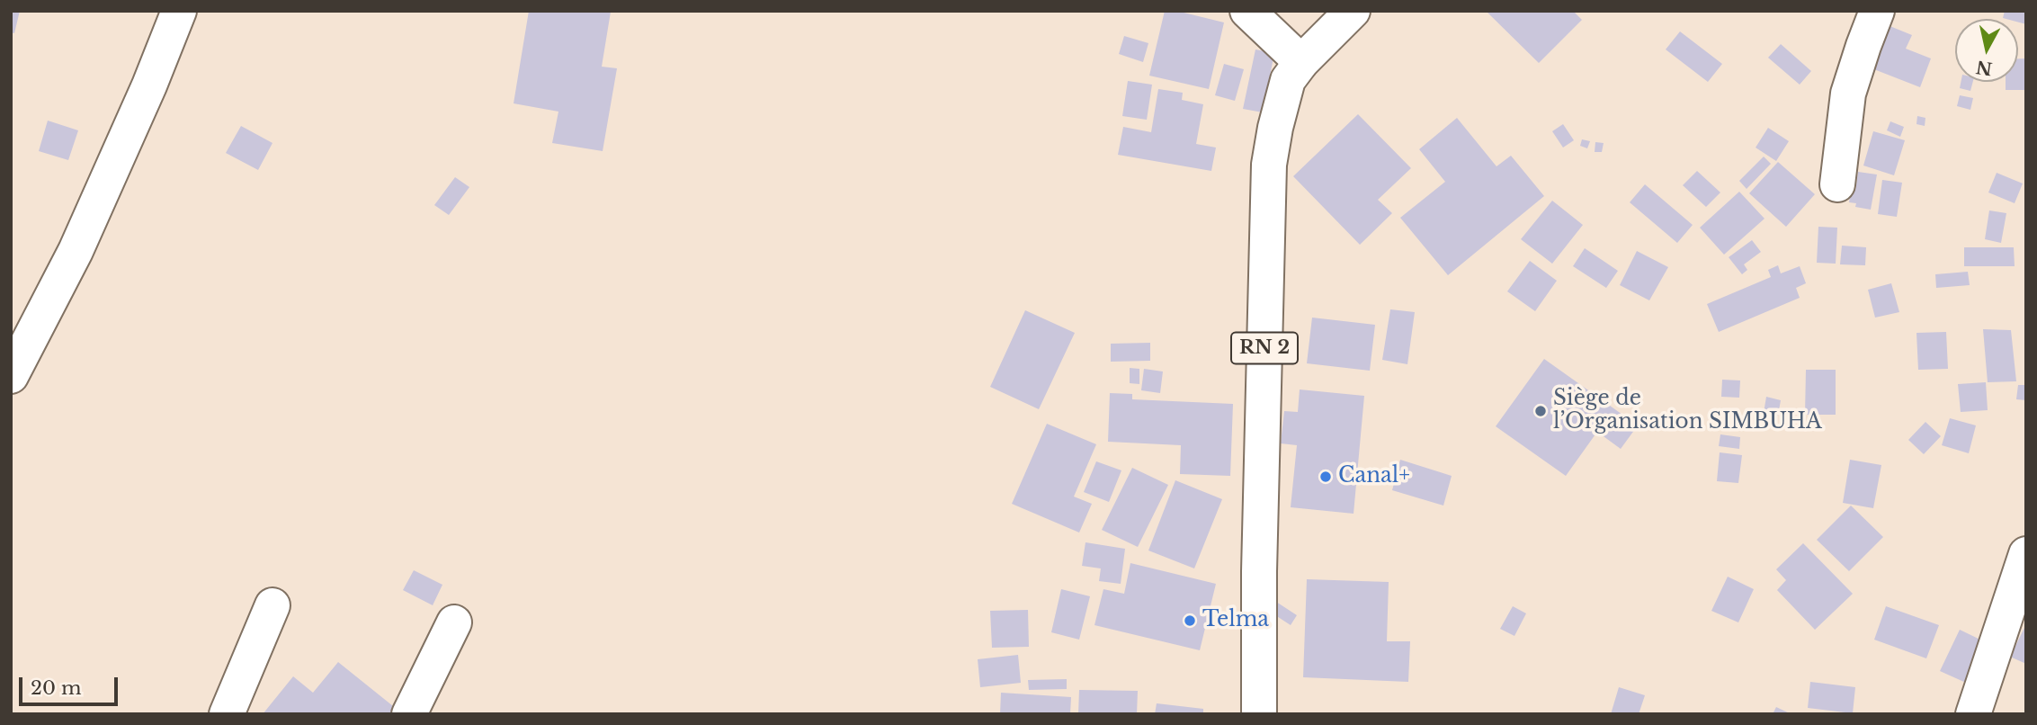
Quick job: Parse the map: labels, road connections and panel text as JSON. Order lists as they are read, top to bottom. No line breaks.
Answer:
{"streets":{"street":["RN 2"]},"places":["Siège de l’Organisation SIMBUHA","Canal+","Telma"],"scale_bar":"20 m","north":"bottom"}
